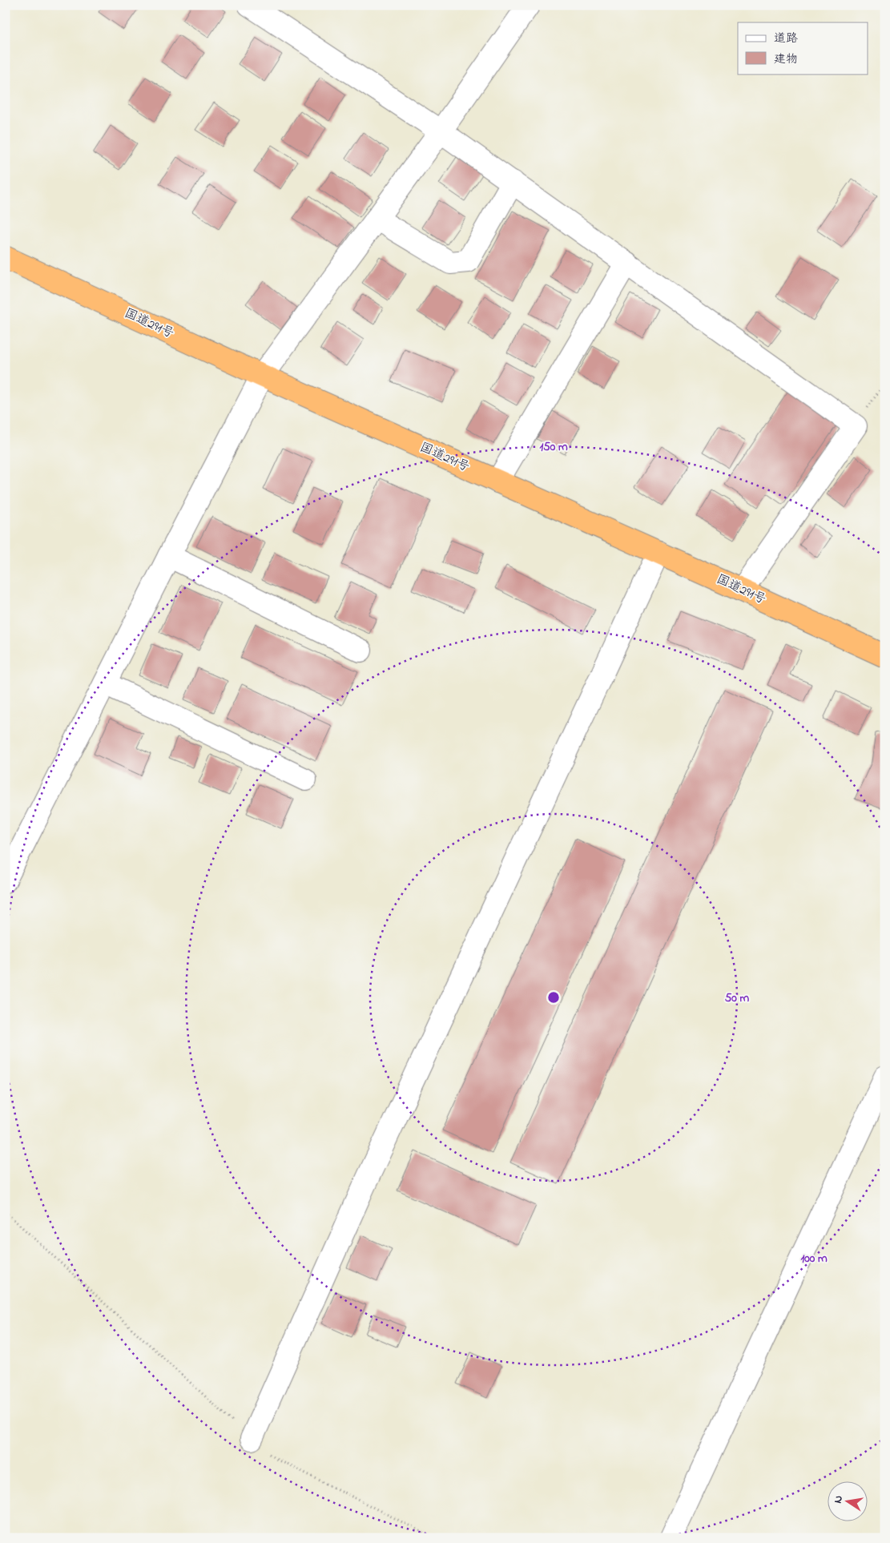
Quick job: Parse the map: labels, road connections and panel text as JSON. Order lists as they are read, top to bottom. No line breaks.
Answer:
{"streets":{"highway":["国道291号"]},"legend":["道路","建物"],"north":"left","rings":["150 m","50 m","100 m"]}
